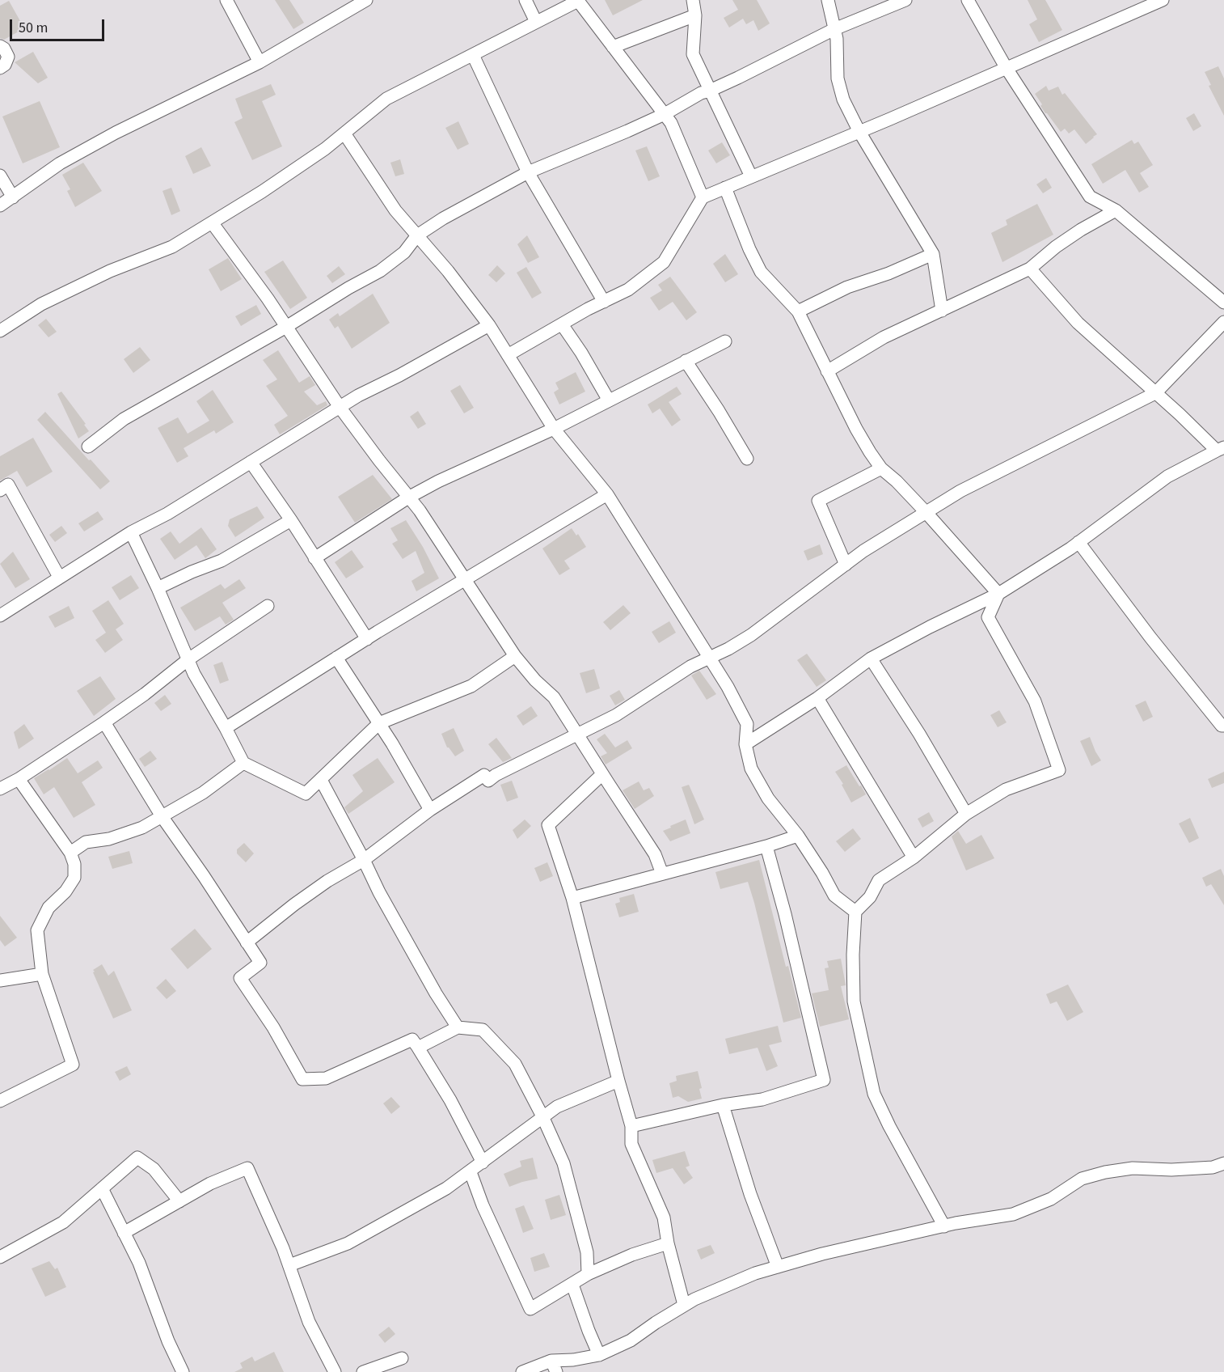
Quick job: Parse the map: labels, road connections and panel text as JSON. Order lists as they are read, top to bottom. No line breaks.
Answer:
{"scale_bar":"50 m"}
